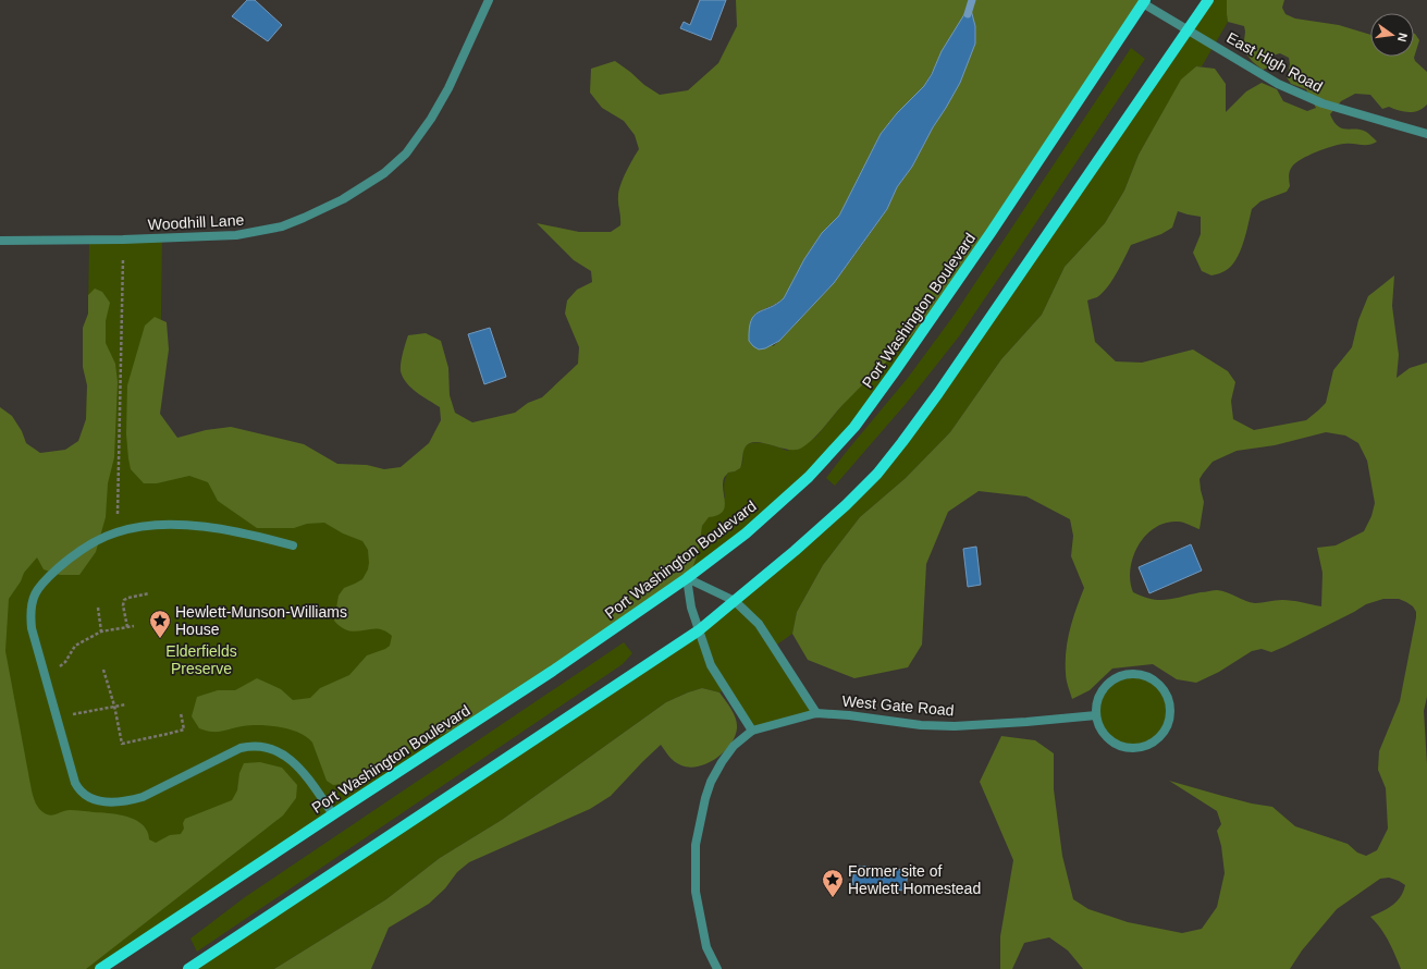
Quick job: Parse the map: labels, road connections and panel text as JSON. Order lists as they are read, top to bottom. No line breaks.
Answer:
{"streets":{"main road":["Port Washington Boulevard"],"street":["East High Road","Woodhill Lane","West Gate Road"]},"crossings":[["East High Road","Port Washington Boulevard"]],"parks":["Elderfields Preserve"],"places":{"place":["Hewlett-Munson-Williams House","Former site of Hewlett Homestead"]},"north":"right"}
